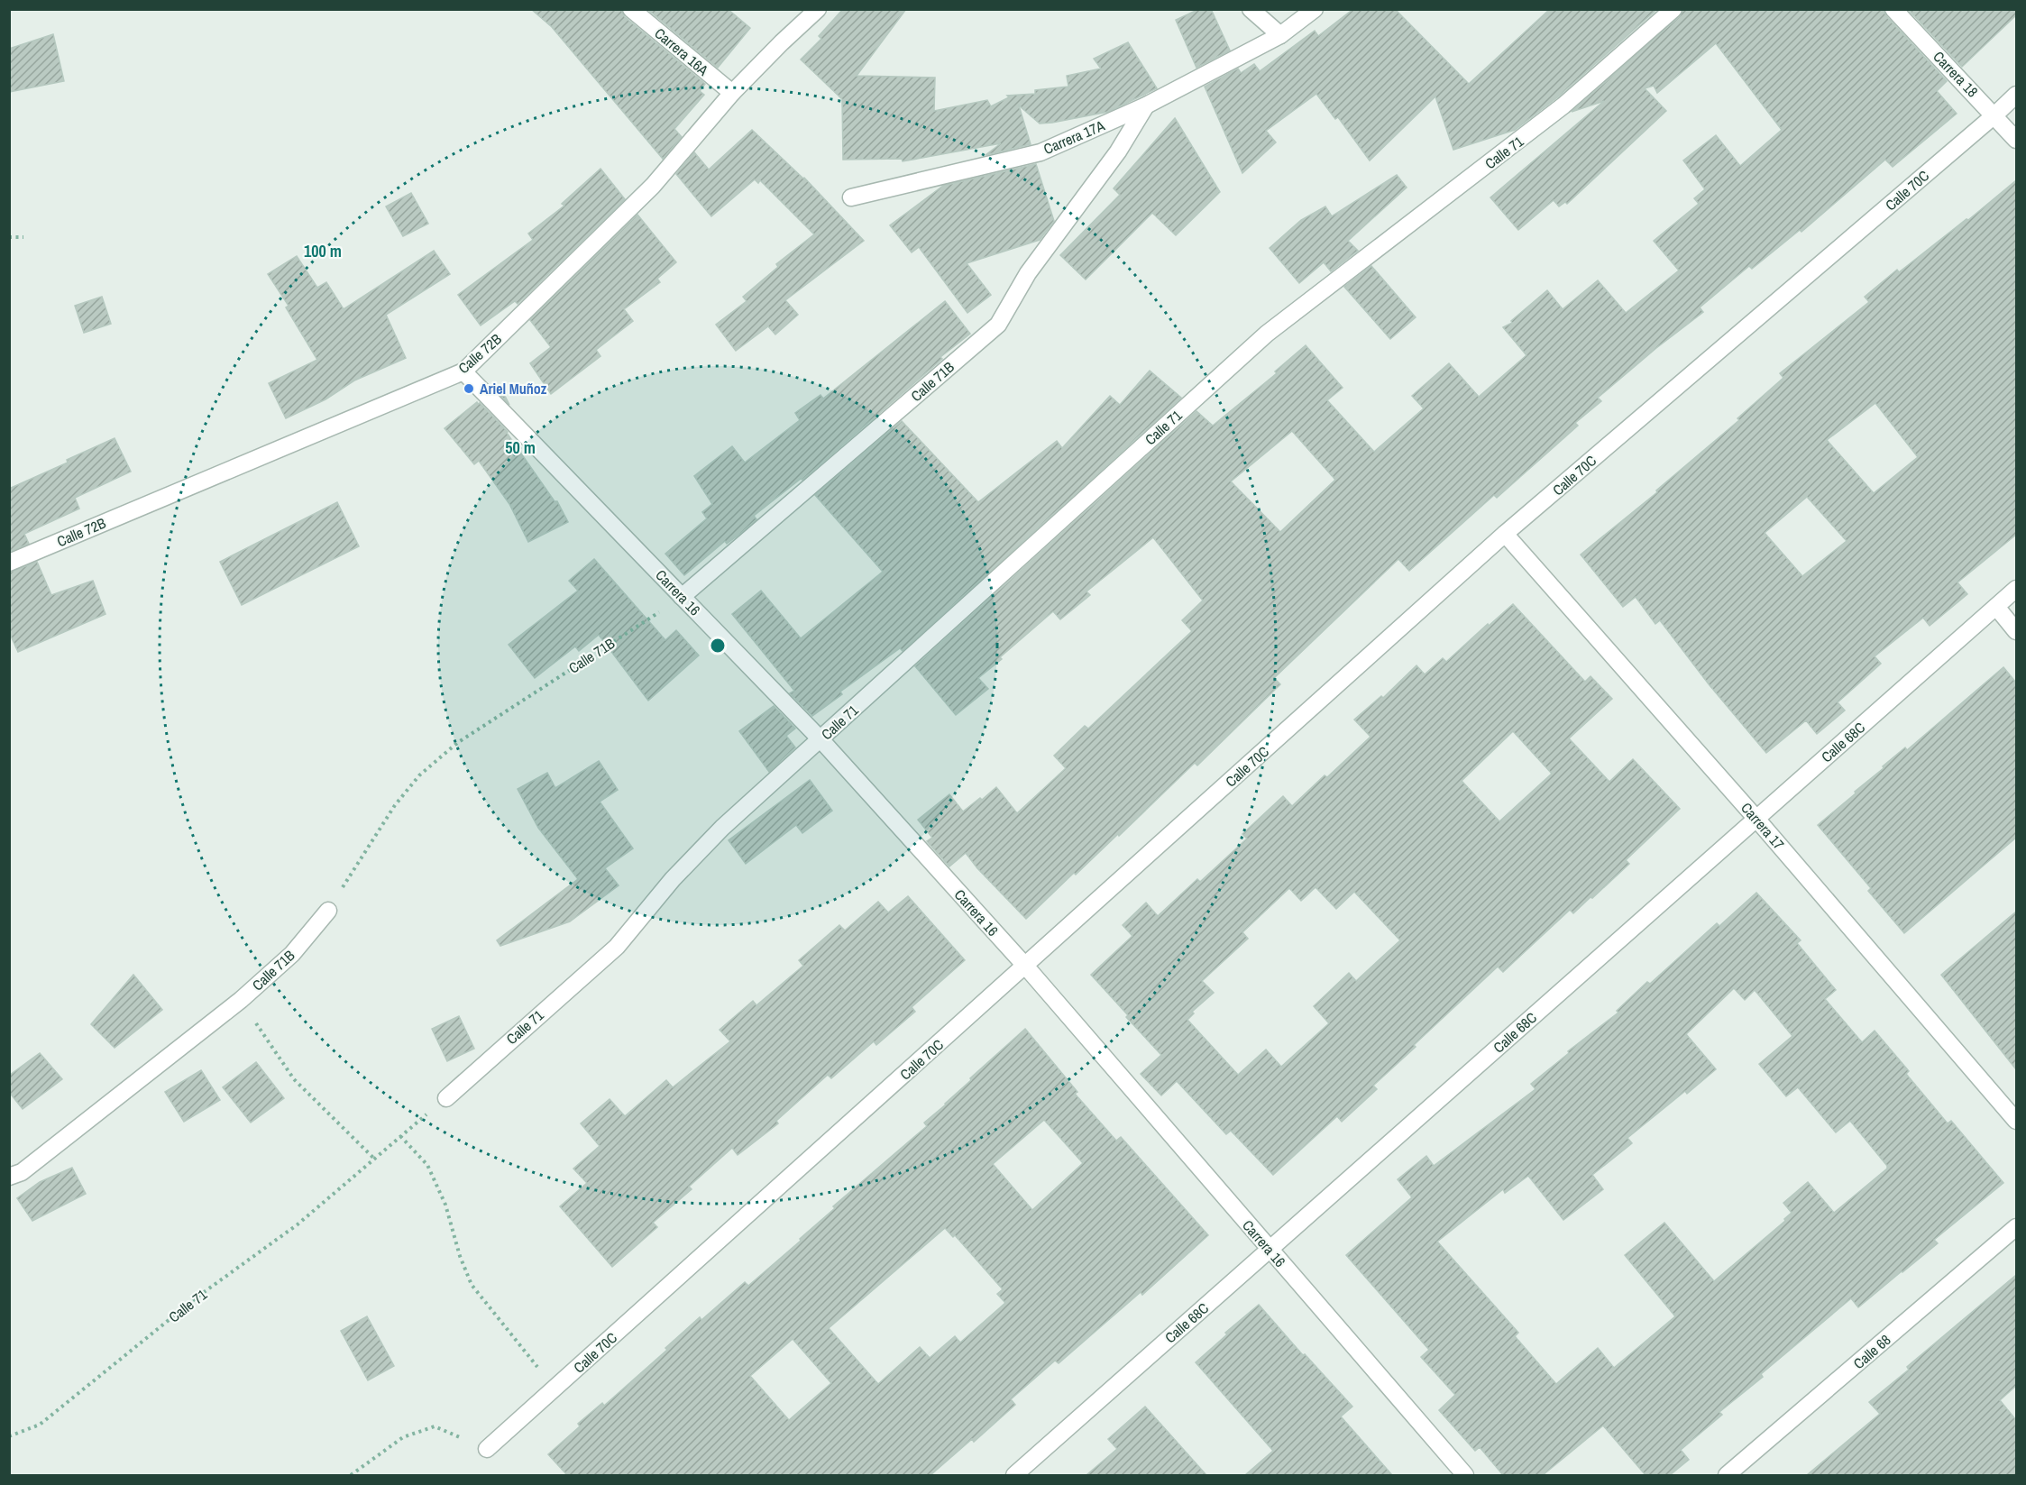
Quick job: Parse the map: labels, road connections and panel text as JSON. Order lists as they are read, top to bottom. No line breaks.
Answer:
{"streets":{"street":["Carrera 16A","Carrera 18","Carrera 17A","Calle 71","Calle 70C","Calle 72B","Calle 71B","Carrera 16","Calle 68C","Carrera 17","Calle 68"]},"crossings":[["Carrera 16A","Calle 72B"],["Carrera 18","Calle 70C"],["Carrera 17A","Calle 71B"],["Calle 71","Carrera 16"],["Calle 70C","Carrera 16"],["Calle 70C","Carrera 17"],["Calle 72B","Carrera 16"],["Calle 71B","Carrera 16"],["Carrera 16","Calle 68C"],["Calle 68C","Carrera 17"]],"places":["Ariel Muñoz"],"rings":["100 m","50 m"]}
